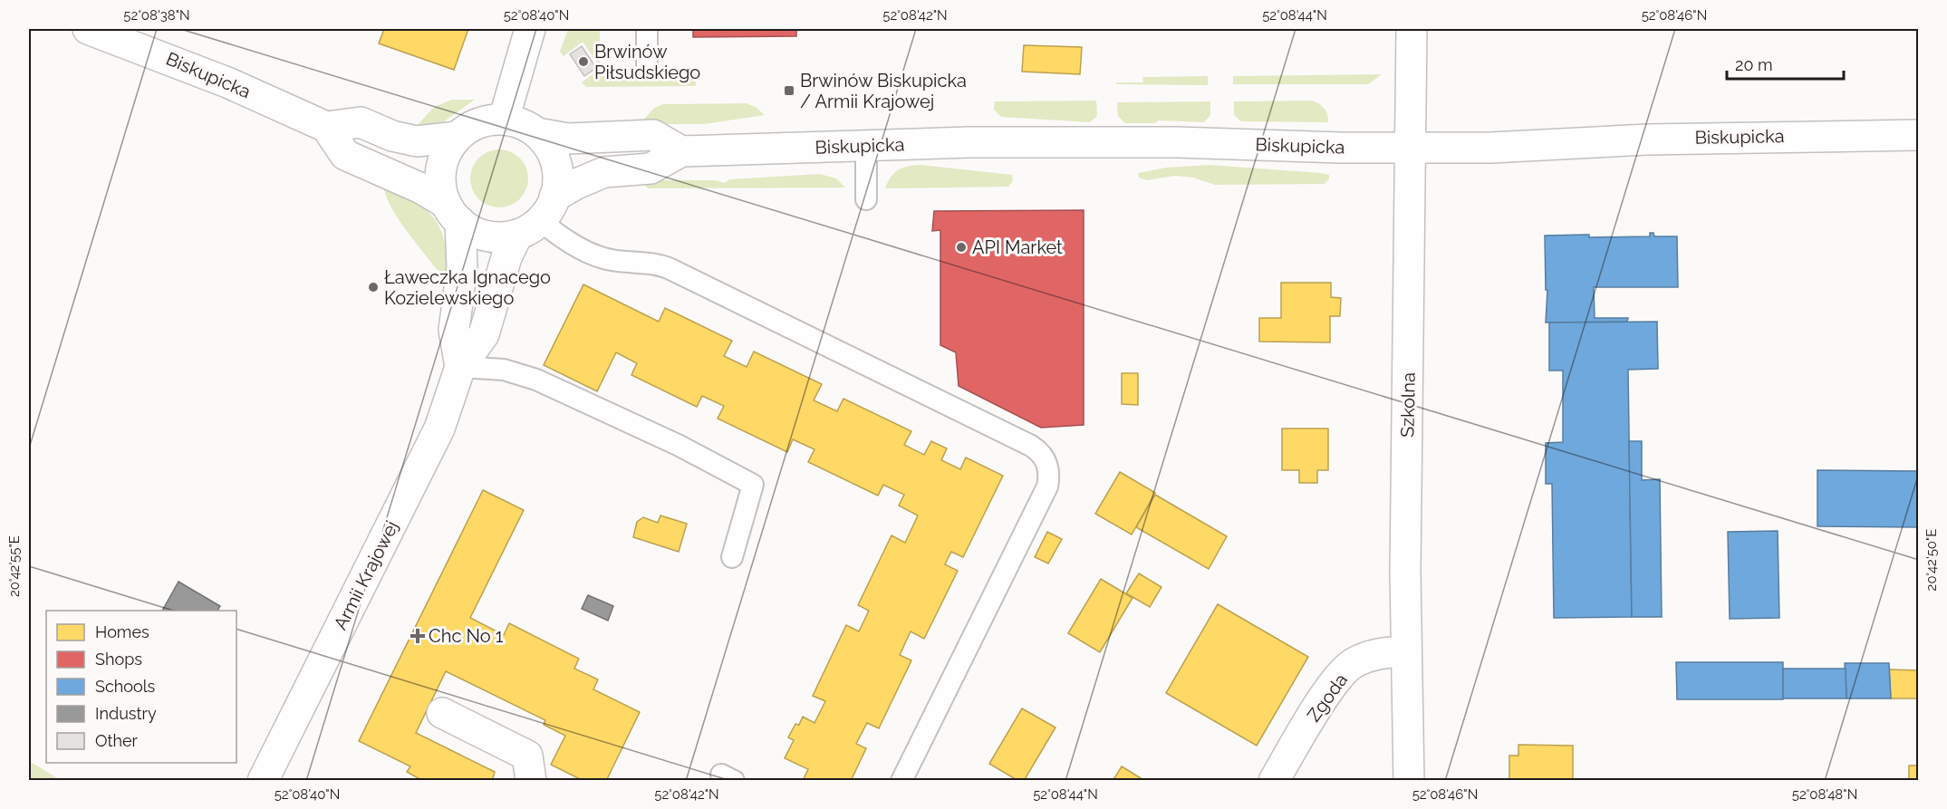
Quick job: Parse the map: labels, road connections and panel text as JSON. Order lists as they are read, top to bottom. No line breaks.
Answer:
{"streets":{"main road":["Biskupicka","Szkolna","Armii Krajowej","Zgoda"]},"crossings":[["Biskupicka","Szkolna"],["Biskupicka","Armii Krajowej"],["Szkolna","Zgoda"]],"places":{"other":["Brwinów Piłsudskiego","API Market","Ławeczka Ignacego Kozielewskiego"],"transit":["Brwinów Biskupicka / Armii Krajowej"],"health":["Chc No 1"]},"legend":["Homes","Shops","Schools","Industry","Other"],"scale_bar":"20 m","coordinates":["52°08'38\"N","52°08'40\"N","52°08'42\"N","52°08'44\"N","52°08'46\"N","20°42'50\"E","20°42'55\"E","52°08'48\"N"]}
